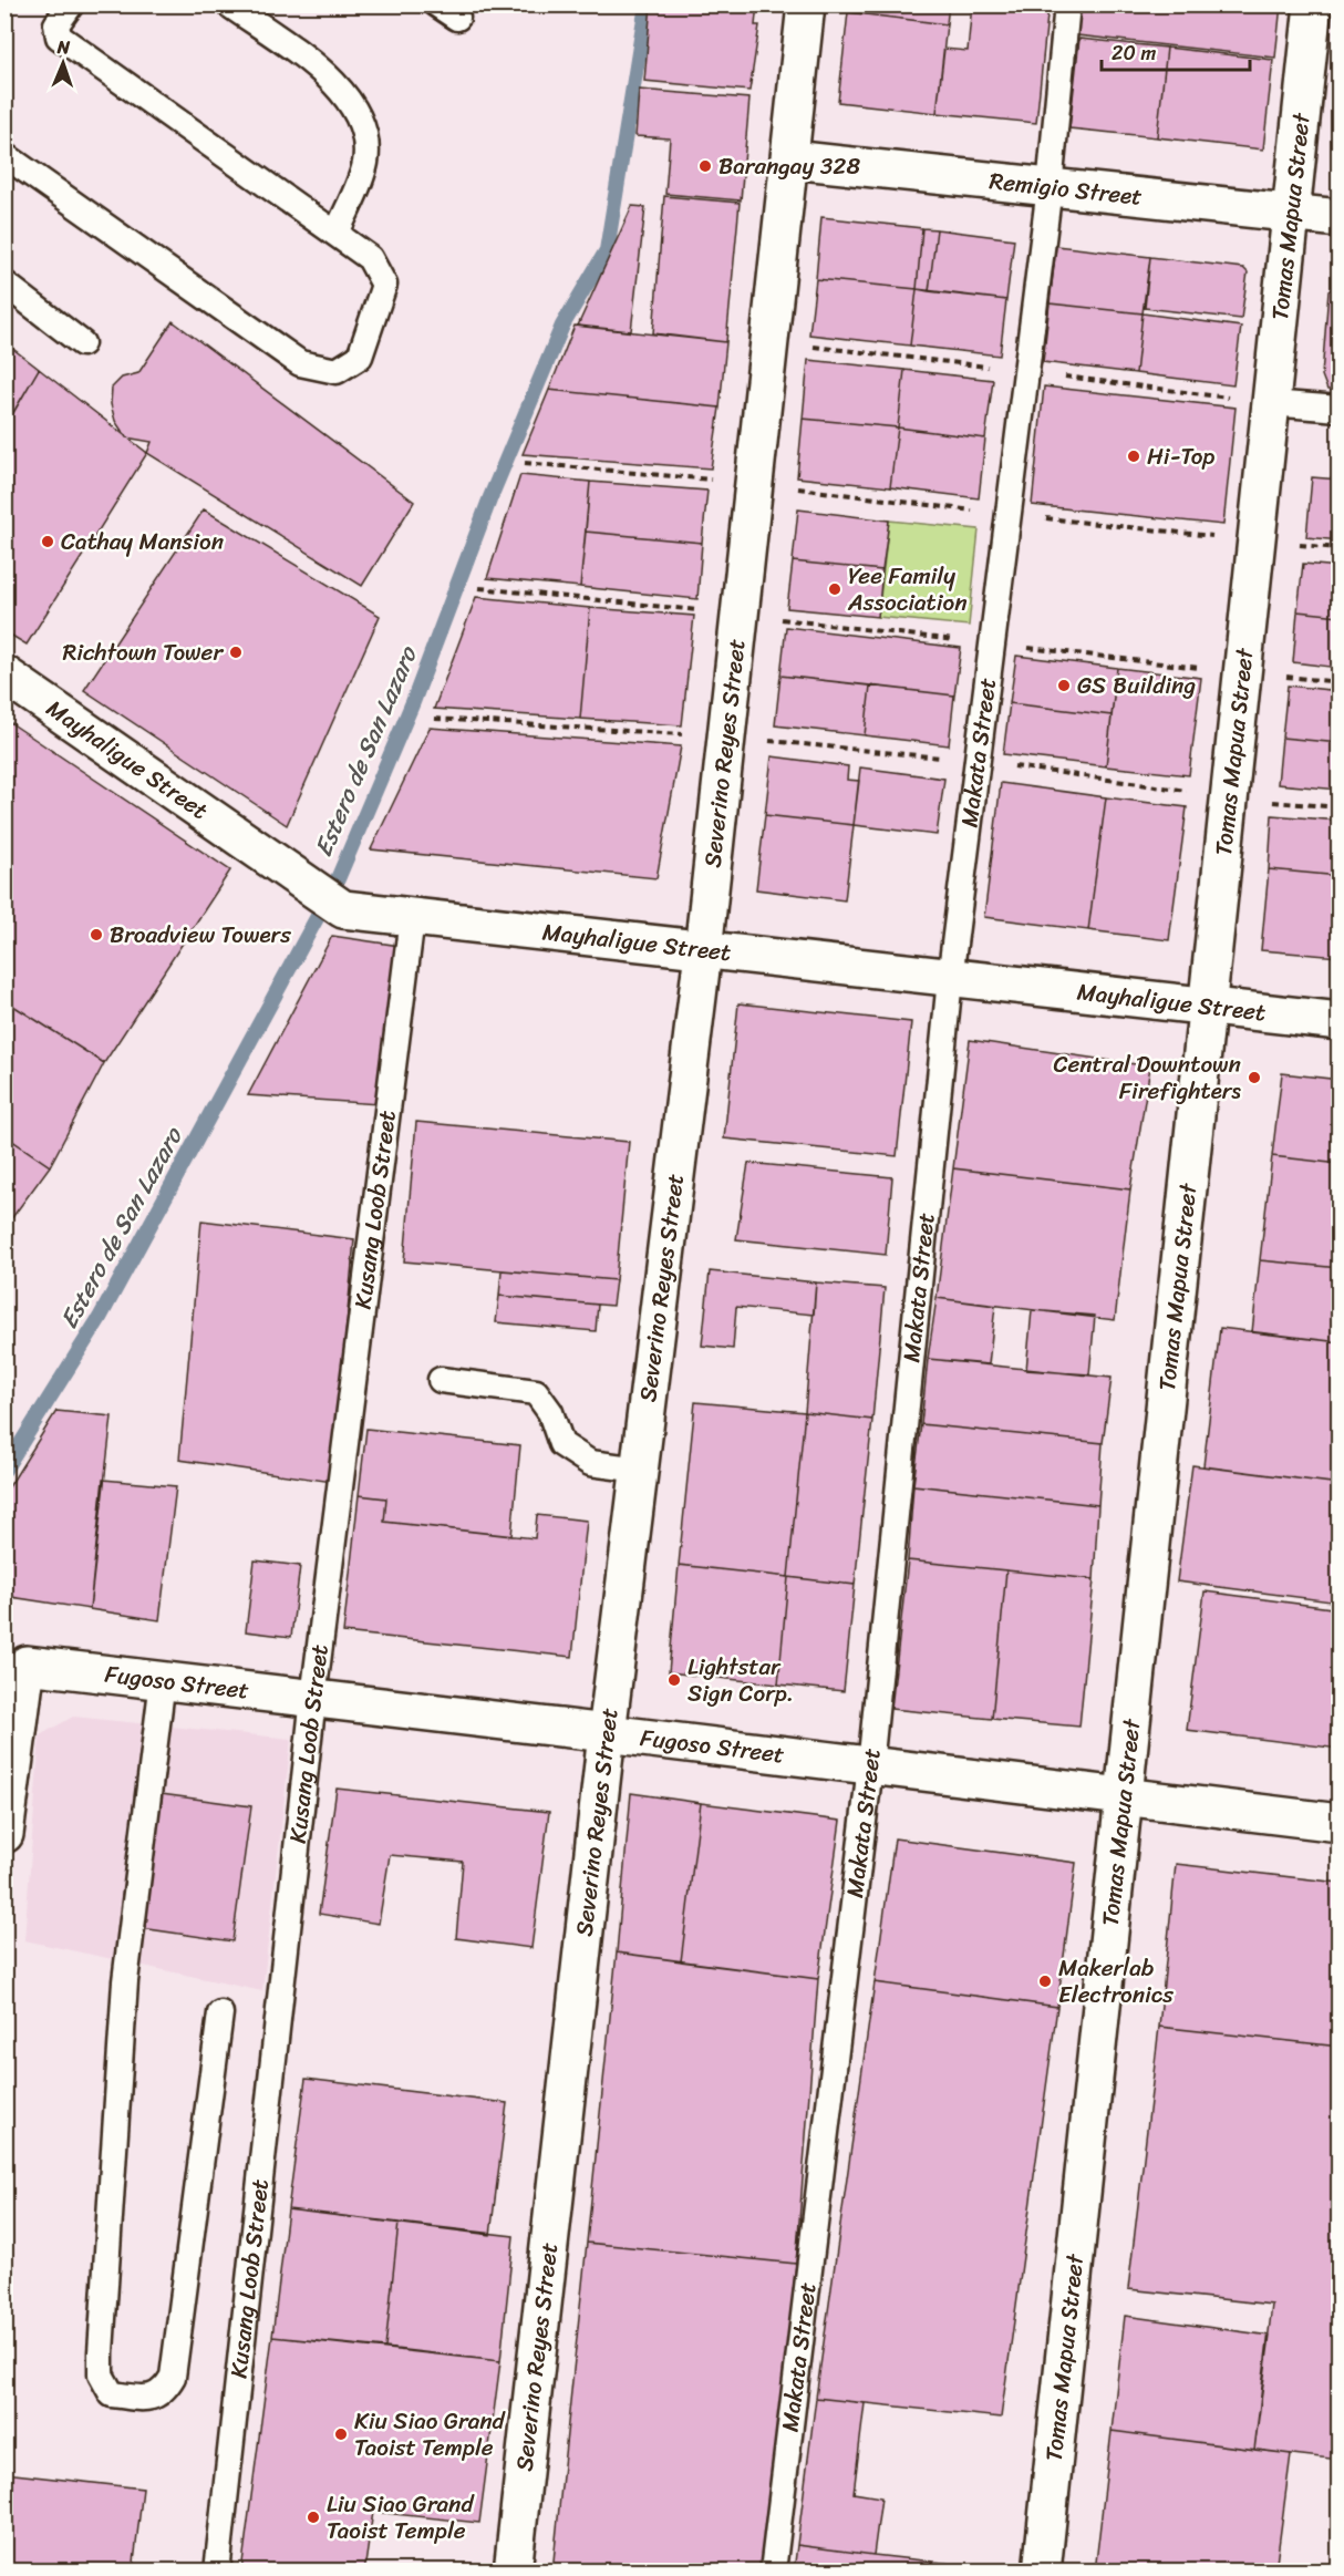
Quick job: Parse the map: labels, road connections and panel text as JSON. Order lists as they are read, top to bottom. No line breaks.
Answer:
{"streets":{"street":["Remigio Street","Tomas Mapua Street","Severino Reyes Street","Mayhaligue Street","Fugoso Street"],"lane":["Makata Street","Kusang Loob Street"]},"crossings":[["Remigio Street","Tomas Mapua Street"],["Remigio Street","Makata Street"],["Remigio Street","Severino Reyes Street"],["Tomas Mapua Street","Mayhaligue Street"],["Tomas Mapua Street","Fugoso Street"],["Makata Street","Mayhaligue Street"],["Makata Street","Fugoso Street"],["Severino Reyes Street","Mayhaligue Street"],["Severino Reyes Street","Fugoso Street"],["Mayhaligue Street","Kusang Loob Street"],["Kusang Loob Street","Fugoso Street"]],"water":["Estero de San Lazaro"],"places":["Barangay 328","Hi-Top","Cathay Mansion","Yee Family Association","Richtown Tower","GS Building","Broadview Towers","Central Downtown Firefighters","Lightstar Sign Corp.","Makerlab Electronics","Kiu Siao Grand Taoist Temple","Liu Siao Grand Taoist Temple"],"scale_bar":"20 m","north":"top"}
